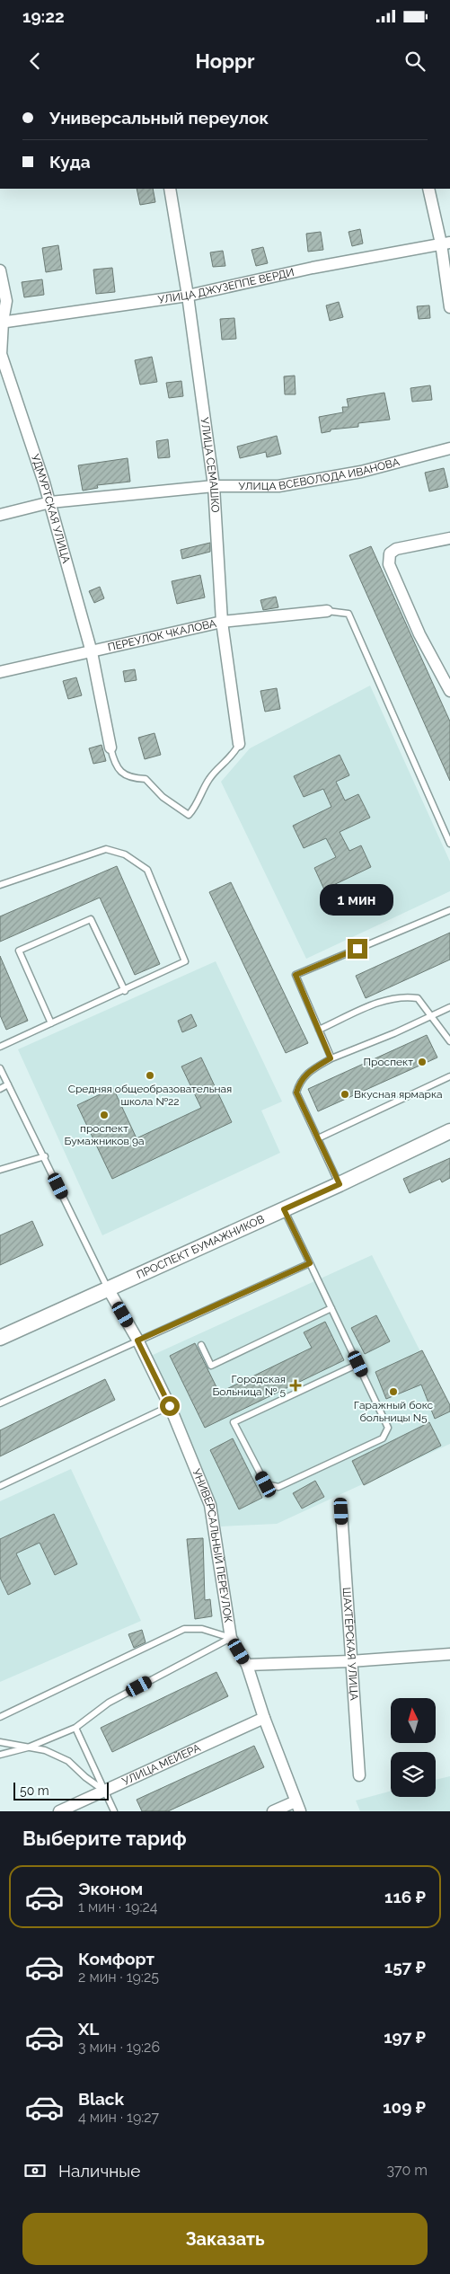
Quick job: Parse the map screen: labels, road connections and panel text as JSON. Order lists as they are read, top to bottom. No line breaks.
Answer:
{"streets":{"street":["УЛИЦА ДЖУЗЕППЕ ВЕРДИ","УЛИЦА СЕМАШКО","УЛИЦА ВСЕВОЛОДА ИВАНОВА","УДМУРТСКАЯ УЛИЦА","ПЕРЕУЛОК ЧКАЛОВА","ПРОСПЕКТ БУМАЖНИКОВ","УНИВЕРСАЛЬНЫЙ ПЕРЕУЛОК","ШАХТЁРСКАЯ УЛИЦА","УЛИЦА МЕЙЕРА"]},"crossings":[["УЛИЦА ДЖУЗЕППЕ ВЕРДИ","УЛИЦА СЕМАШКО"],["УЛИЦА ДЖУЗЕППЕ ВЕРДИ","УДМУРТСКАЯ УЛИЦА"],["УЛИЦА СЕМАШКО","УЛИЦА ВСЕВОЛОДА ИВАНОВА"],["УЛИЦА СЕМАШКО","ПЕРЕУЛОК ЧКАЛОВА"],["УЛИЦА ВСЕВОЛОДА ИВАНОВА","УДМУРТСКАЯ УЛИЦА"],["УДМУРТСКАЯ УЛИЦА","ПЕРЕУЛОК ЧКАЛОВА"],["ПРОСПЕКТ БУМАЖНИКОВ","УНИВЕРСАЛЬНЫЙ ПЕРЕУЛОК"],["УНИВЕРСАЛЬНЫЙ ПЕРЕУЛОК","УЛИЦА МЕЙЕРА"]],"places":{"other":["Проспект","Средняя общеобразовательная школа №22","Вкусная ярмарка","проспект Бумажников 9а","Гаражный бокс больницы N5"],"health":["Городская Больница № 5"]},"scale_bar":"50 m","north":"top","page":{"status":"19:22","header":"Hoppr","banner":["Универсальный переулок","Куда"],"bubble":"1 мин","scale":"50 m","heading":"Выберите тариф","list":[{"name":"Эконом","note":"1 мин · 19:24","value":"116 ₽"},{"name":"Комфорт","note":"2 мин · 19:25","value":"157 ₽"},{"name":"XL","note":"3 мин · 19:26","value":"197 ₽"},{"name":"Black","note":"4 мин · 19:27","value":"109 ₽"}],"pay":["Наличные","370 m"],"buttons":"Заказать"}}
